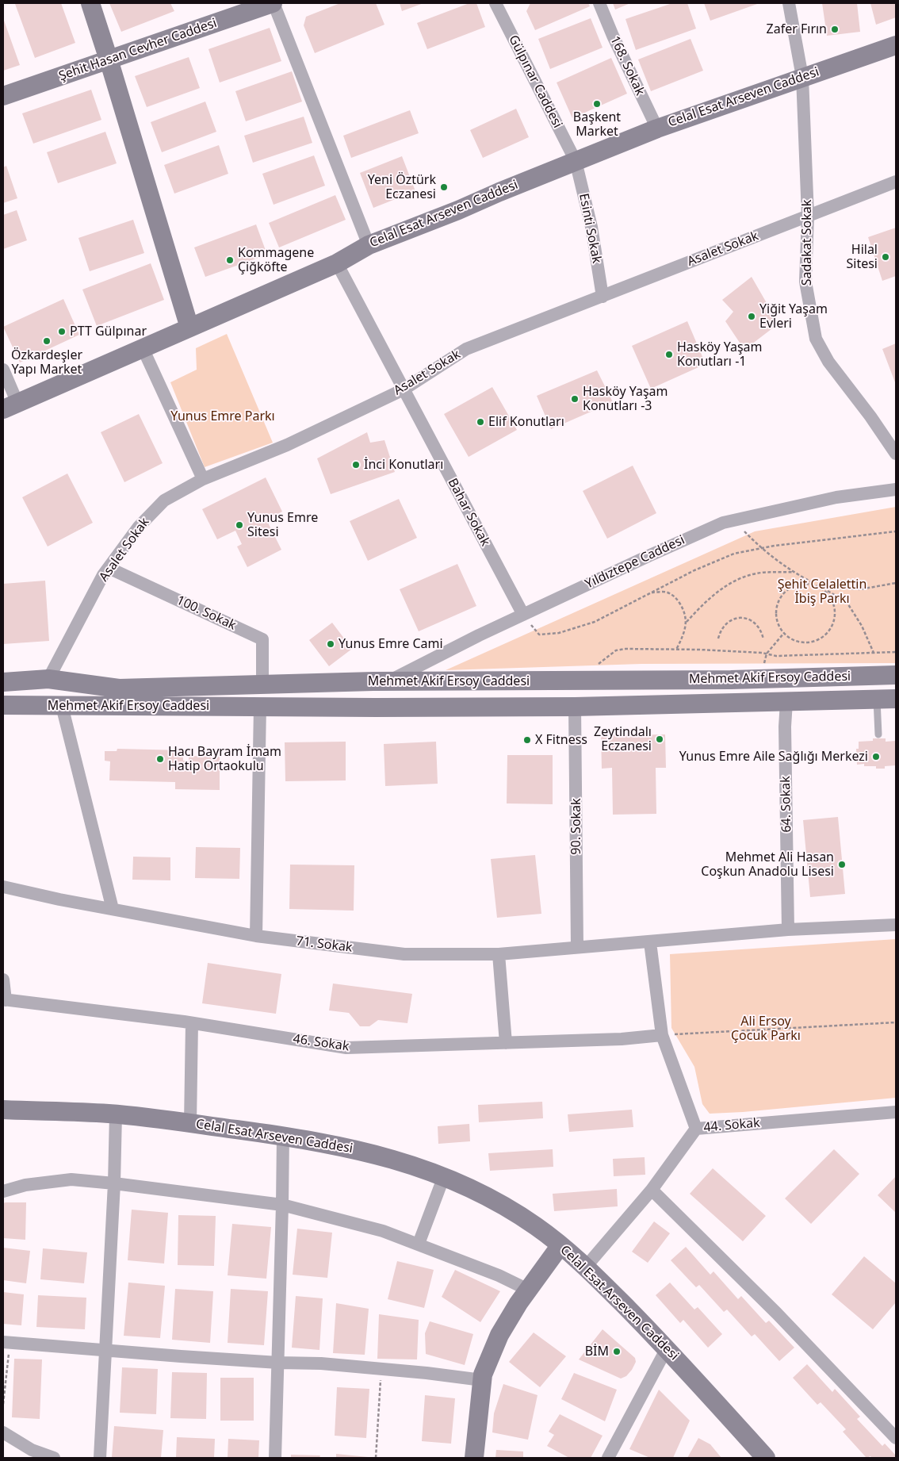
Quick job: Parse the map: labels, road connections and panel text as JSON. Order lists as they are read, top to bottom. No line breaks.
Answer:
{"streets":{"main road":["Şehit Hasan Cevher Caddesi","Celal Esat Arseven Caddesi","Mehmet Akif Ersoy Caddesi"],"street":["168. Sokak","Gülpınar Caddesi","Esinti Sokak","Sadakat Sokak","Asalet Sokak","Bahar Sokak","Yıldıztepe Caddesi","100. Sokak","64. Sokak","90. Sokak","71. Sokak","46. Sokak","44. Sokak"]},"crossings":[["168. Sokak","Celal Esat Arseven Caddesi"],["Gülpınar Caddesi","Celal Esat Arseven Caddesi"],["Gülpınar Caddesi","Esinti Sokak"],["Celal Esat Arseven Caddesi","Esinti Sokak"],["Celal Esat Arseven Caddesi","Sadakat Sokak"],["Celal Esat Arseven Caddesi","Bahar Sokak"],["Celal Esat Arseven Caddesi","44. Sokak"],["Esinti Sokak","Asalet Sokak"],["Sadakat Sokak","Asalet Sokak"],["Asalet Sokak","Bahar Sokak"],["Asalet Sokak","100. Sokak"],["Asalet Sokak","Mehmet Akif Ersoy Caddesi"],["Bahar Sokak","Yıldıztepe Caddesi"],["Yıldıztepe Caddesi","Mehmet Akif Ersoy Caddesi"],["100. Sokak","Mehmet Akif Ersoy Caddesi"],["Mehmet Akif Ersoy Caddesi","64. Sokak"],["Mehmet Akif Ersoy Caddesi","90. Sokak"],["64. Sokak","71. Sokak"],["90. Sokak","71. Sokak"]],"parks":["Yunus Emre Parkı","Şehit Celalettin İbiş Parkı","Ali Ersoy Çocuk Parkı"],"places":["Zafer Fırın","Başkent Market","Yeni Öztürk Eczanesi","Hilal Sitesi","Kommagene Çiğköfte","Yiğit Yaşam Evleri","PTT Gülpınar","Özkardeşler Yapı Market","Hasköy Yaşam Konutları -1","Hasköy Yaşam Konutları -3","Elif Konutları","İnci Konutları","Yunus Emre Sitesi","Yunus Emre Cami","Zeytindalı Eczanesi","X Fitness","Yunus Emre Aile Sağlığı Merkezi","Hacı Bayram İmam Hatip Ortaokulu","Mehmet Ali Hasan Coşkun Anadolu Lisesi","BİM"]}
